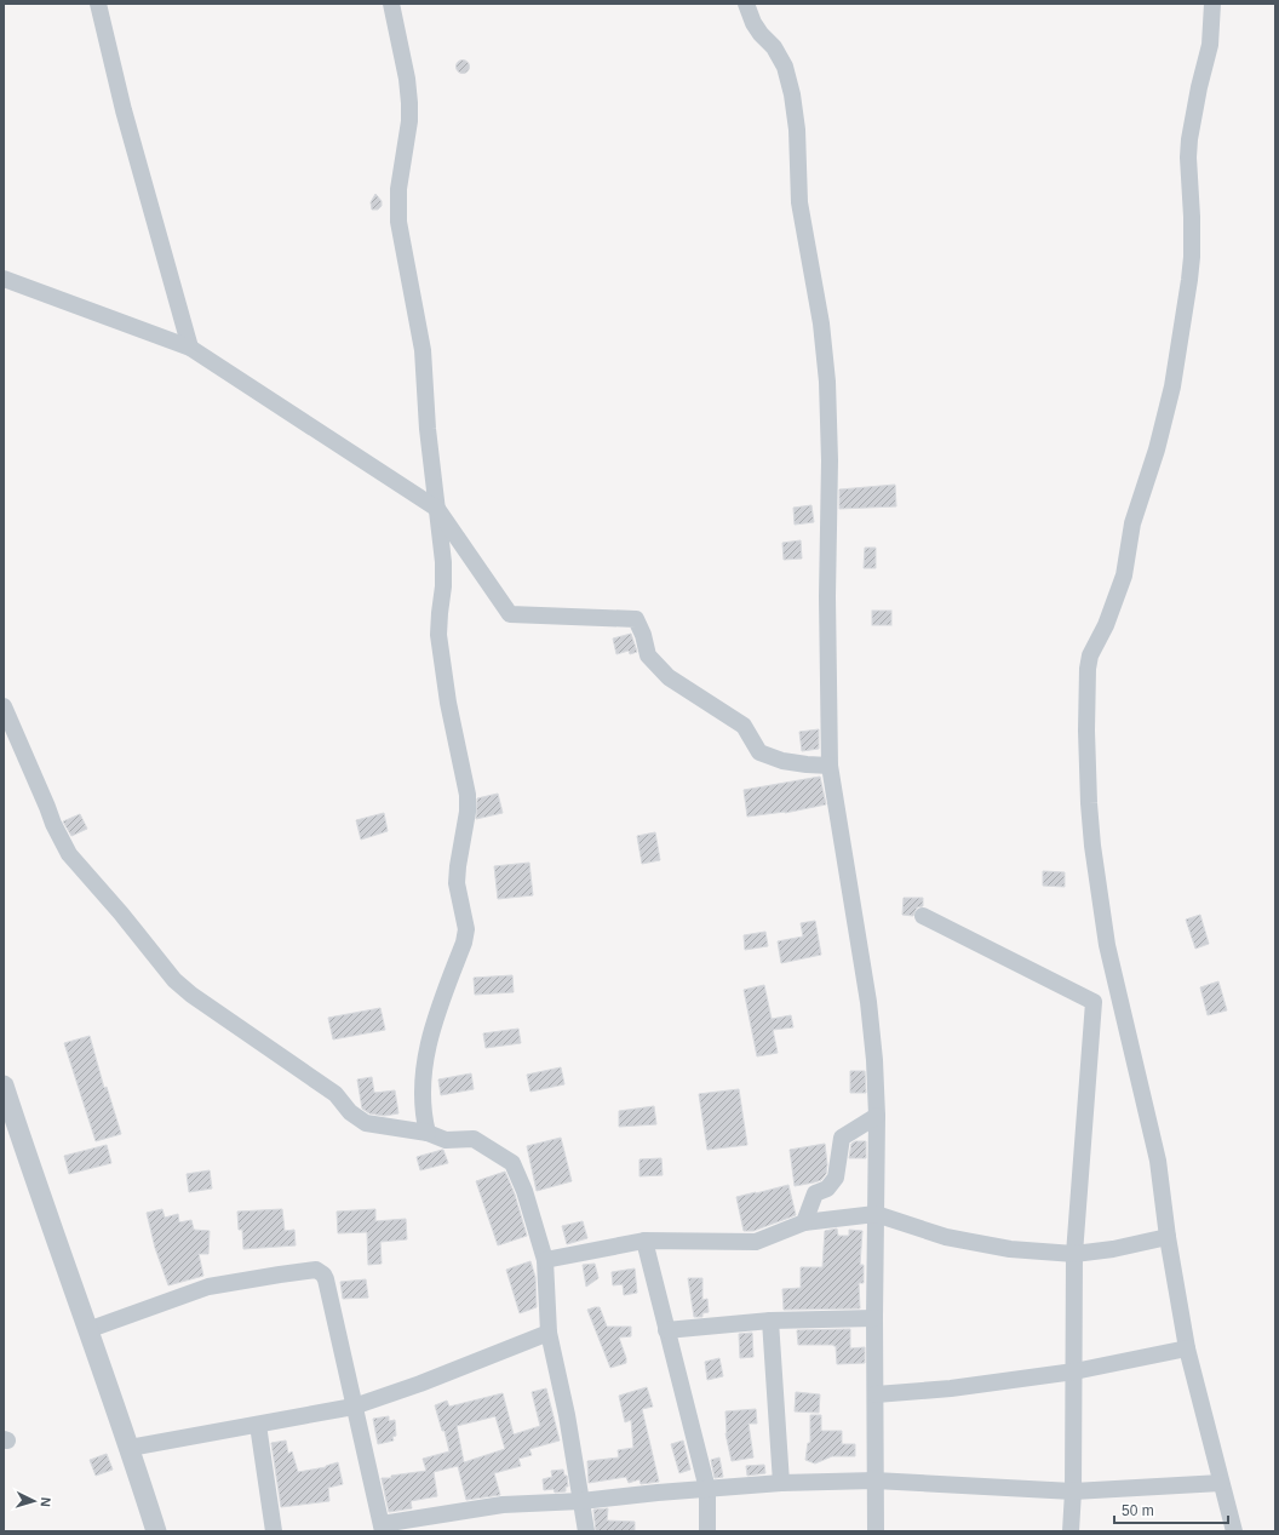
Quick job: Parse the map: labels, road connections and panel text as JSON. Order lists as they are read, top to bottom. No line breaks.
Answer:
{"scale_bar":"50 m","north":"right"}
